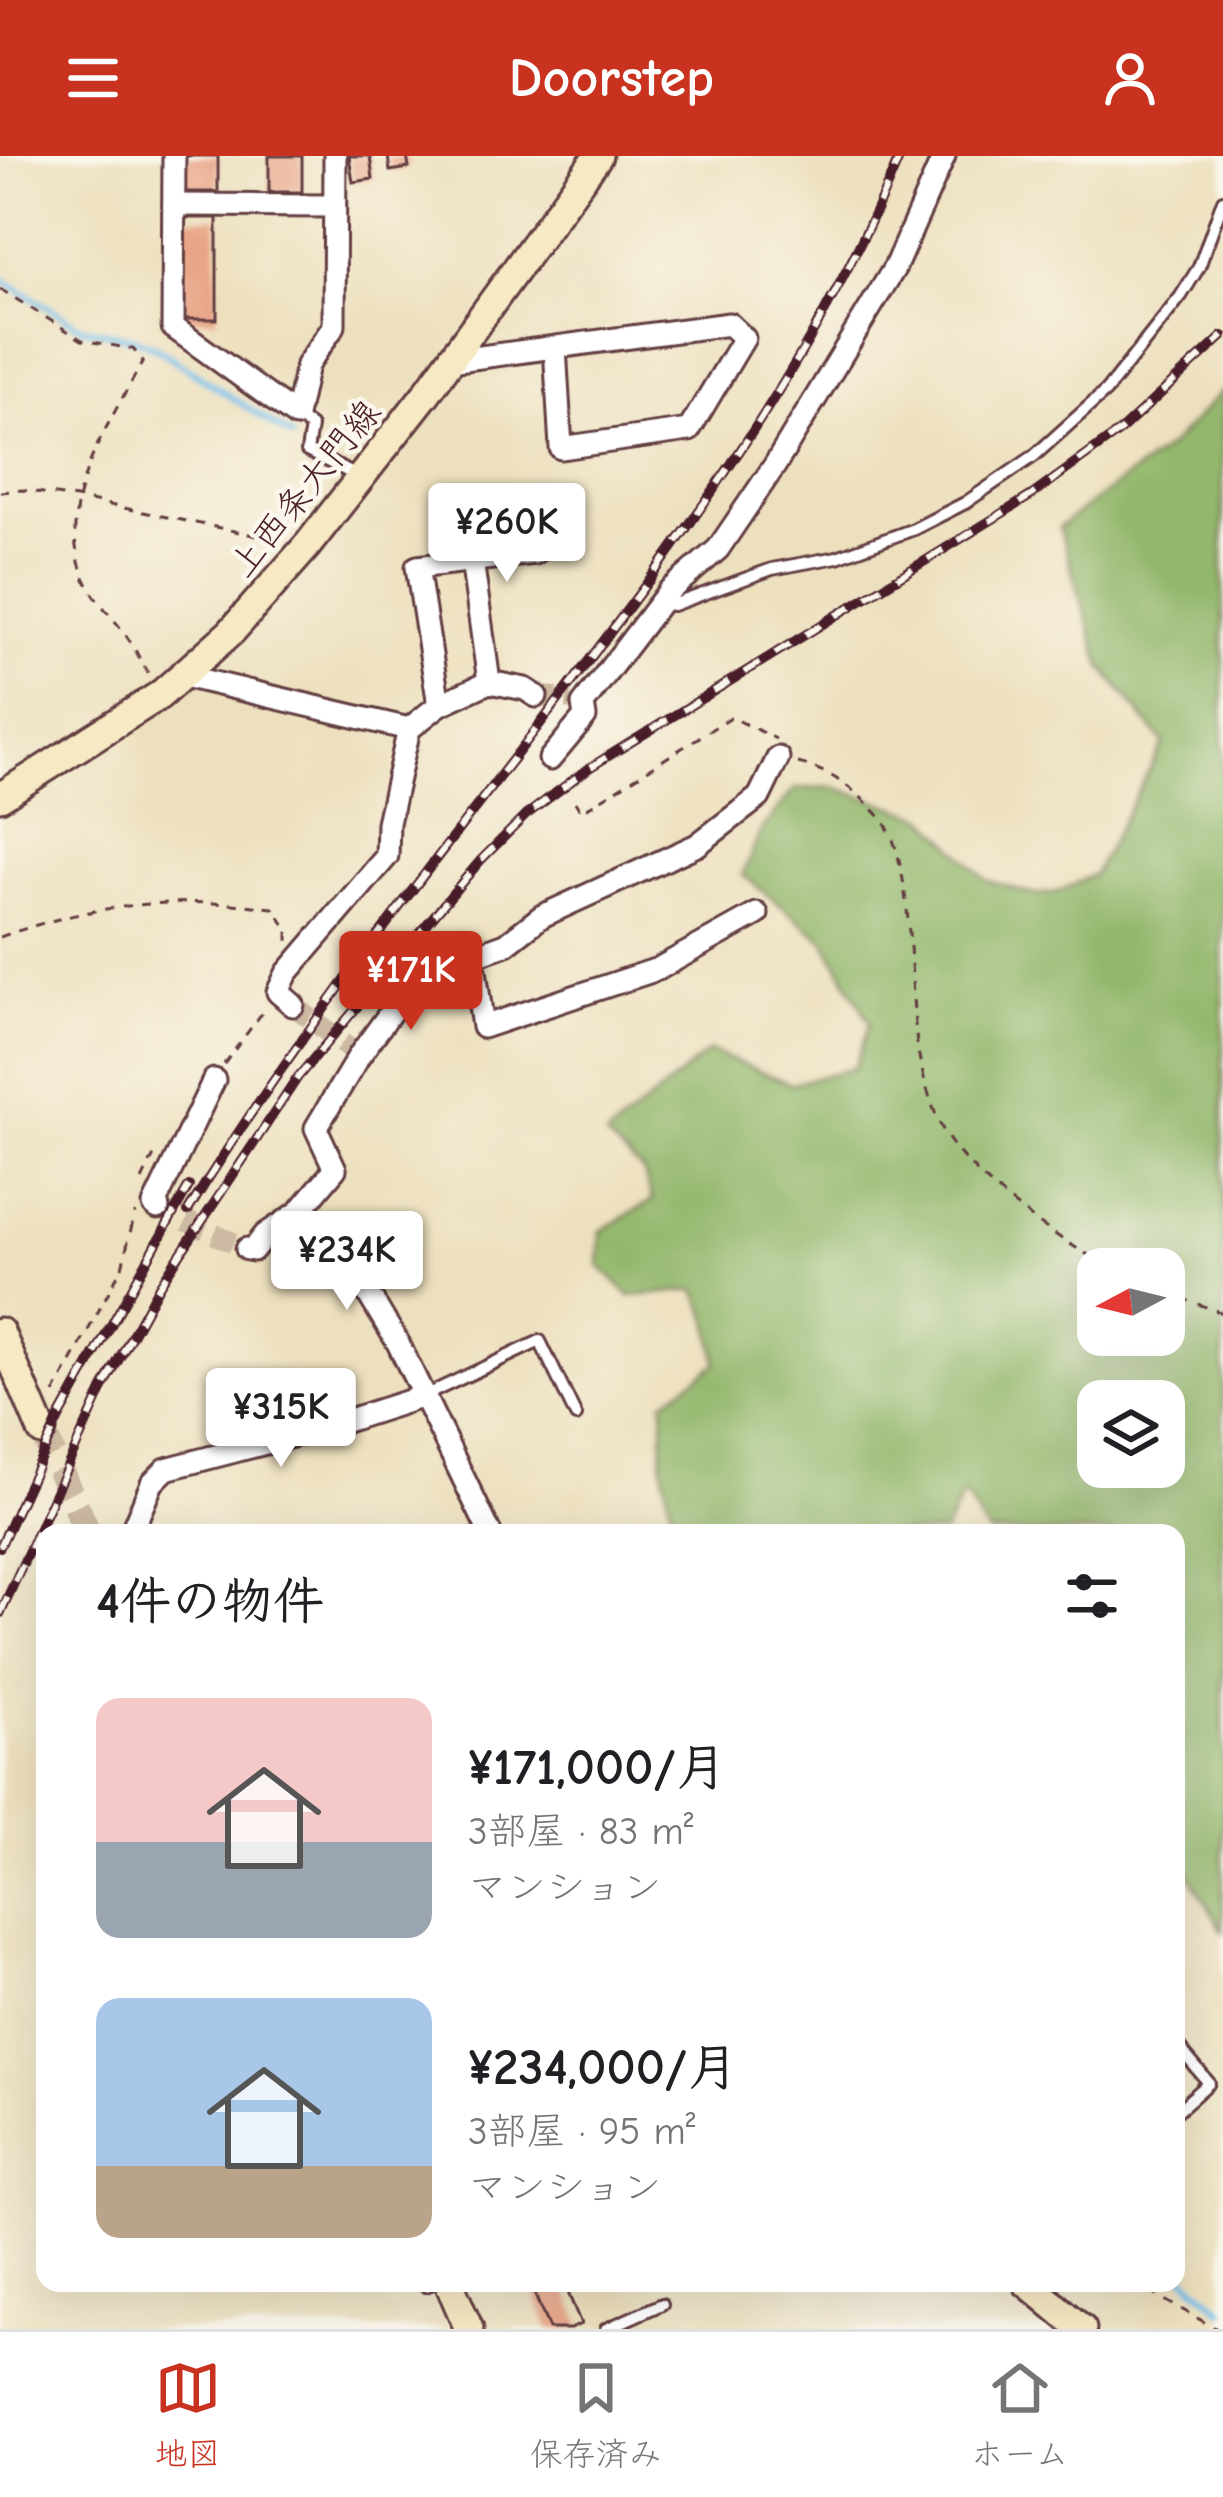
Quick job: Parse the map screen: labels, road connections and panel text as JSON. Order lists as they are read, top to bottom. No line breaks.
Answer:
{"streets":{"main road":["上西条大門線"]},"north":"left","page":{"header":"Doorstep","price":["¥260K","¥171K","¥234K","¥315K"],"heading":"4件の物件","list":[{"name":"¥171,000/月","note":"3部屋 · 83 m² · マンション"},{"name":"¥234,000/月","note":"3部屋 · 95 m² · マンション"}],"tabs":["地図","保存済み","ホーム"]}}
